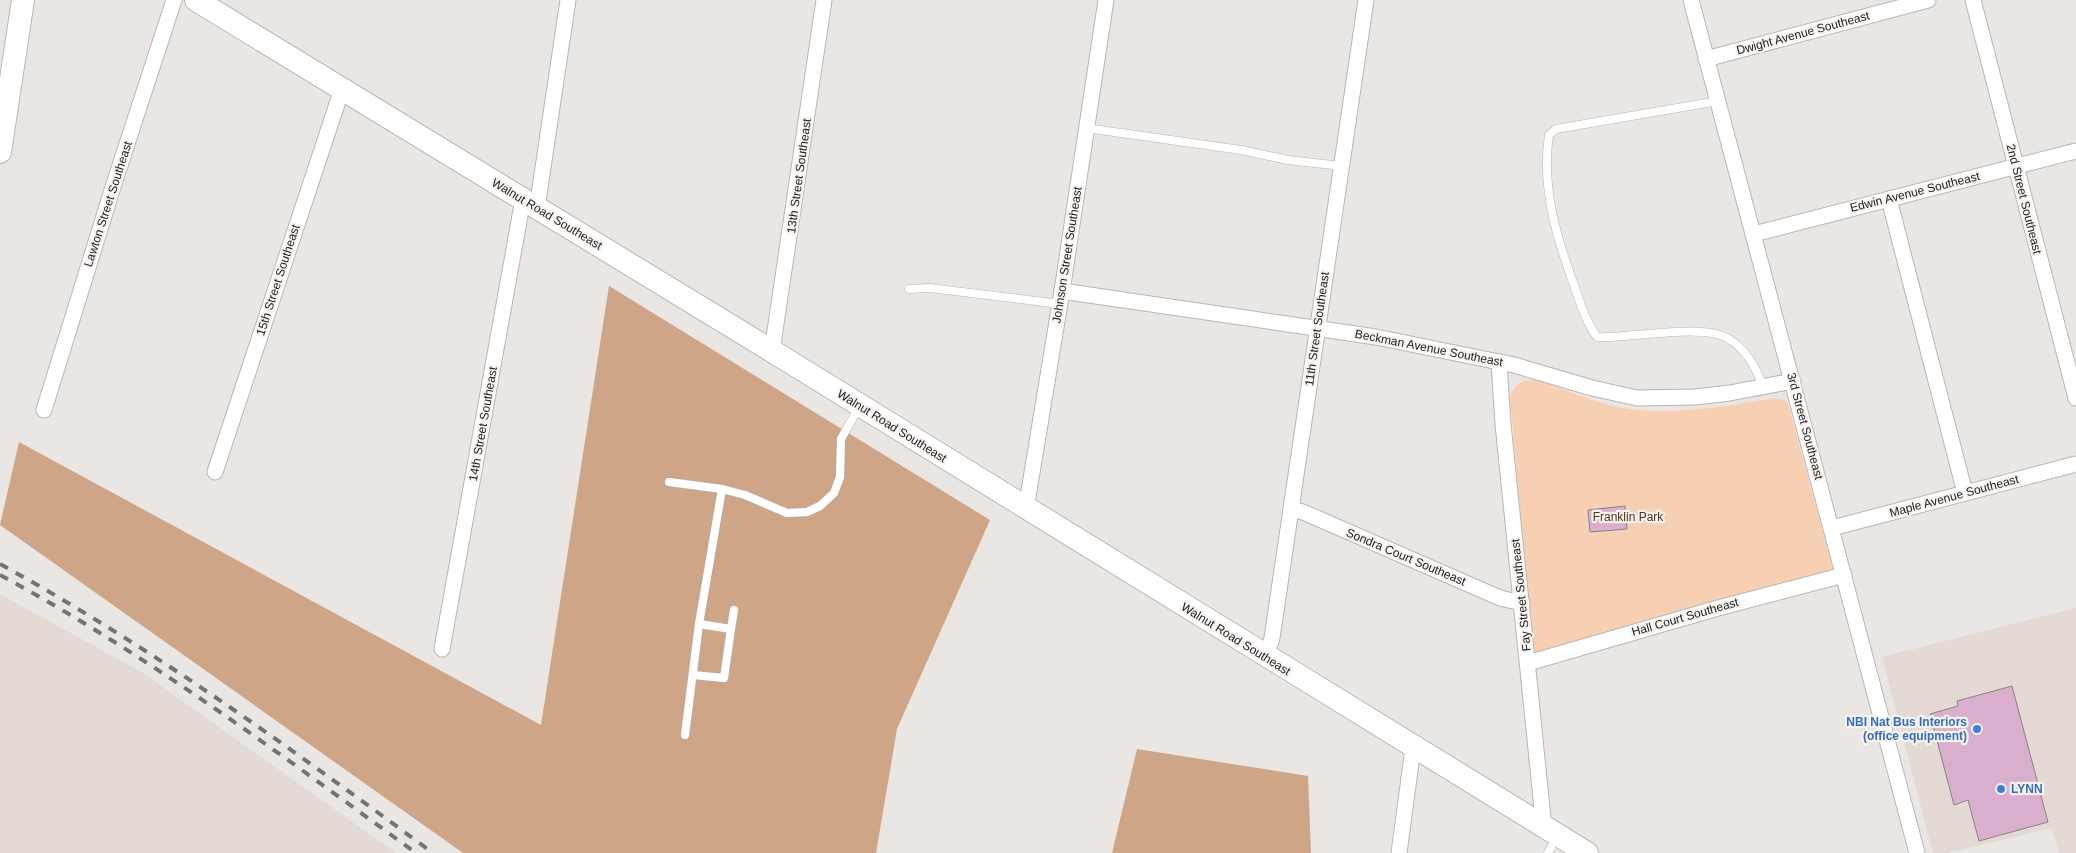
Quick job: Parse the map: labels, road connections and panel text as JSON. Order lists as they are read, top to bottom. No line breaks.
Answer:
{"streets":{"main road":["Walnut Road Southeast"],"street":["Dwight Avenue Southeast","13th Street Southeast","Edwin Avenue Southeast","2nd Street Southeast","Lawton Street Southeast","Johnson Street Southeast","15th Street Southeast","11th Street Southeast","Beckman Avenue Southeast","14th Street Southeast","3rd Street Southeast","Maple Avenue Southeast","Sondra Court Southeast","Fay Street Southeast","Hall Court Southeast"]},"crossings":[["Dwight Avenue Southeast","3rd Street Southeast"],["13th Street Southeast","Walnut Road Southeast"],["Edwin Avenue Southeast","2nd Street Southeast"],["Edwin Avenue Southeast","3rd Street Southeast"],["Walnut Road Southeast","Johnson Street Southeast"],["Walnut Road Southeast","15th Street Southeast"],["Walnut Road Southeast","11th Street Southeast"],["Walnut Road Southeast","14th Street Southeast"],["Walnut Road Southeast","Fay Street Southeast"],["Johnson Street Southeast","Beckman Avenue Southeast"],["11th Street Southeast","Beckman Avenue Southeast"],["11th Street Southeast","Sondra Court Southeast"],["Beckman Avenue Southeast","3rd Street Southeast"],["Beckman Avenue Southeast","Fay Street Southeast"],["3rd Street Southeast","Maple Avenue Southeast"],["3rd Street Southeast","Hall Court Southeast"],["Sondra Court Southeast","Fay Street Southeast"],["Fay Street Southeast","Hall Court Southeast"]],"parks":["Franklin Park"],"places":["NBI Nat Bus Interiors (office equipment)","LYNN"]}
